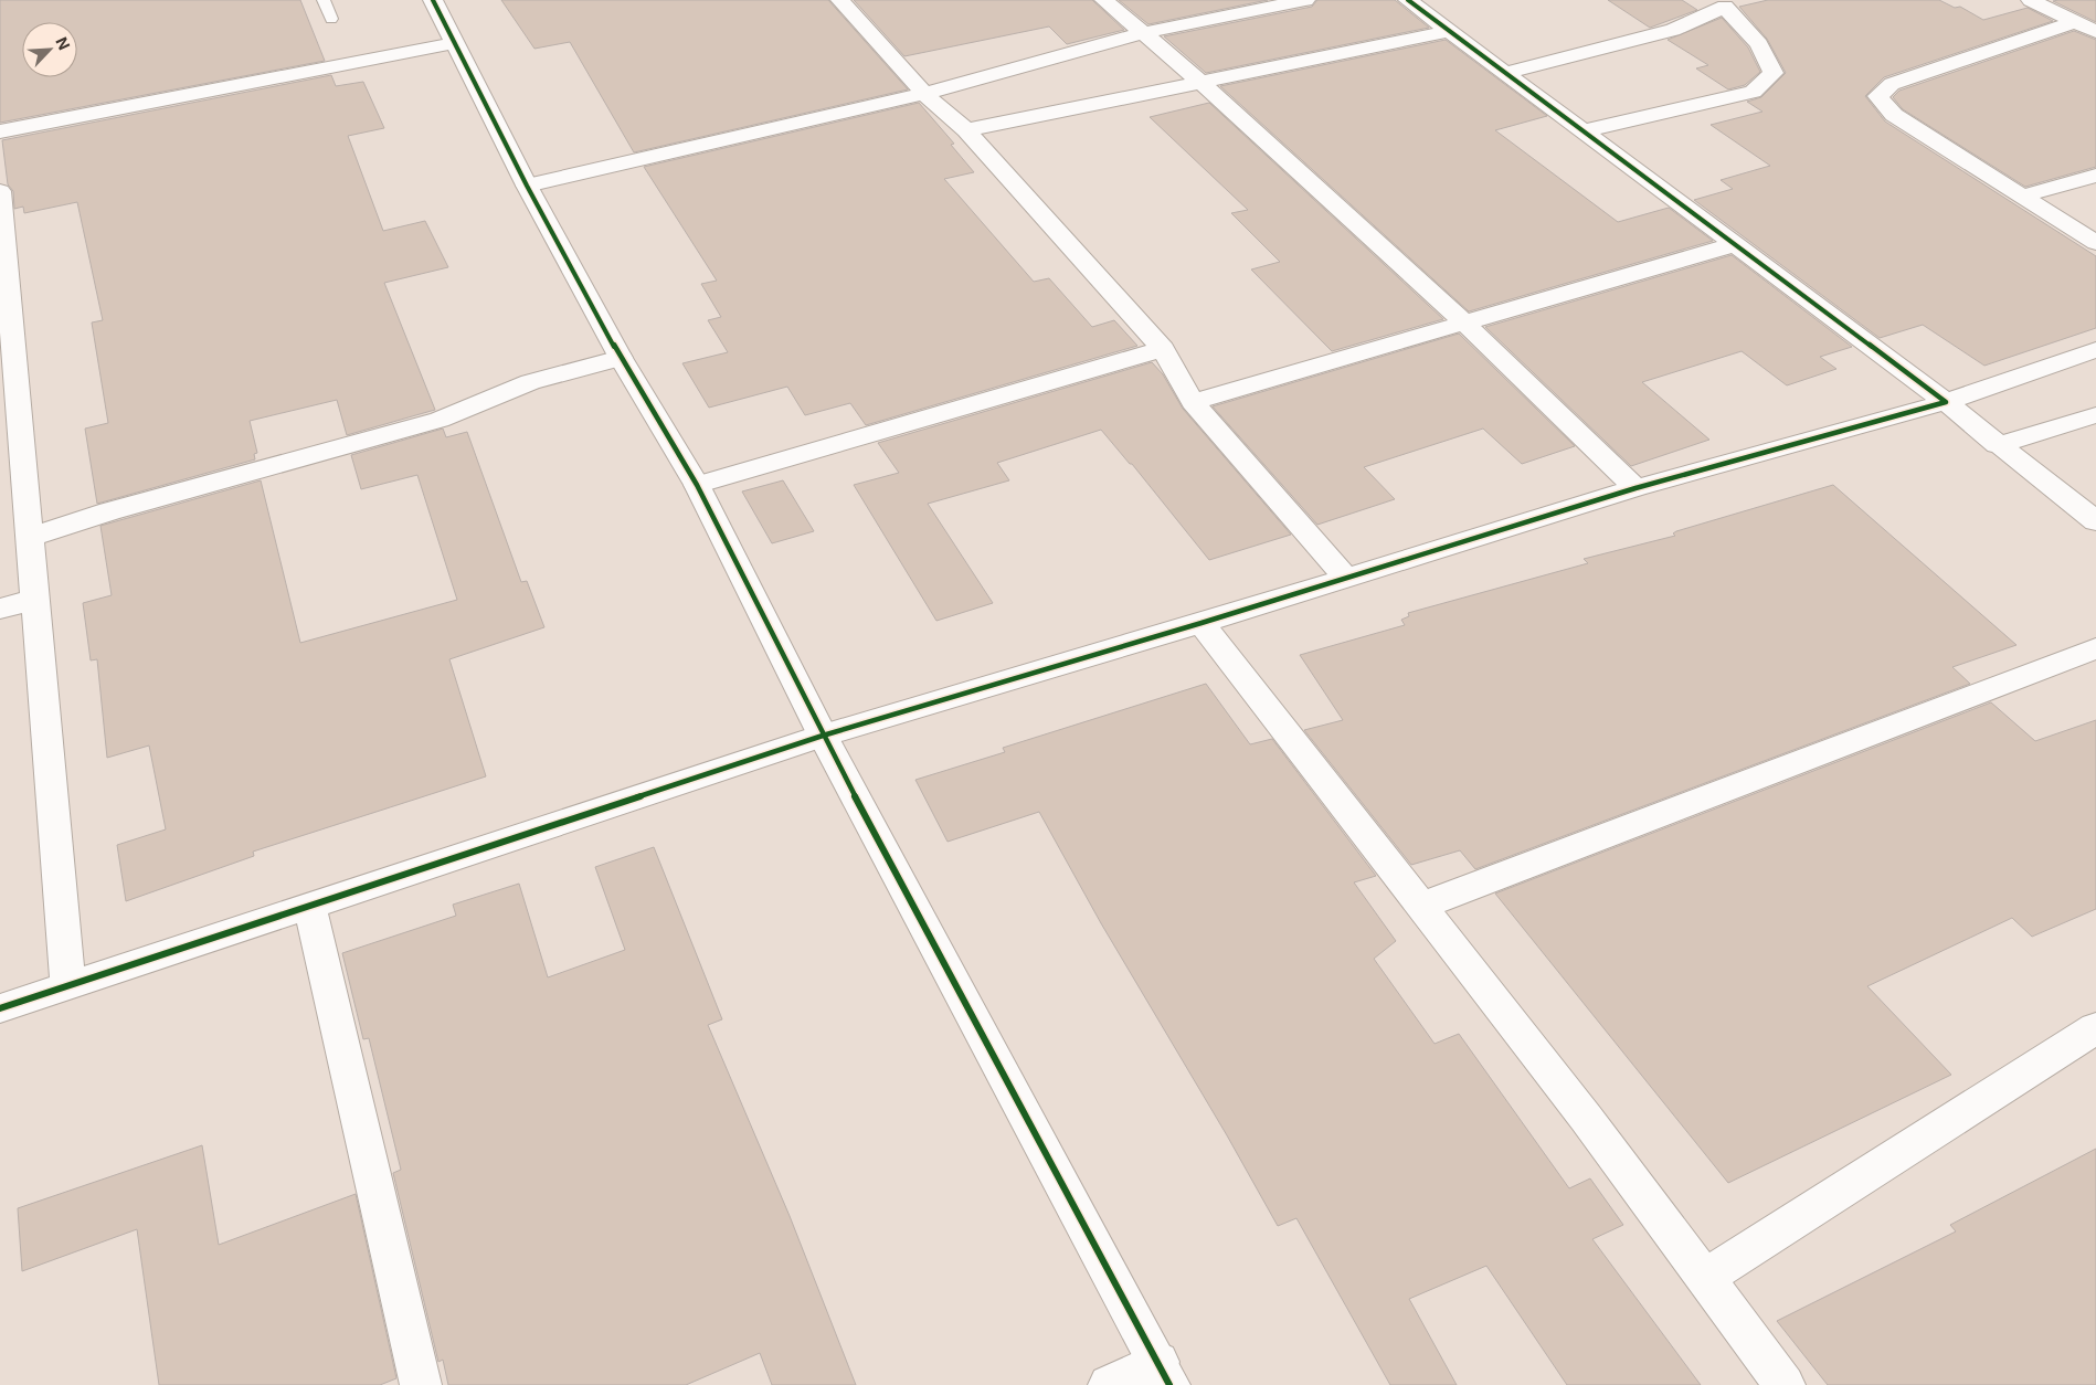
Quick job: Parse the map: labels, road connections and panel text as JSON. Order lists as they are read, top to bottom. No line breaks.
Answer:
{"north":"top right"}
